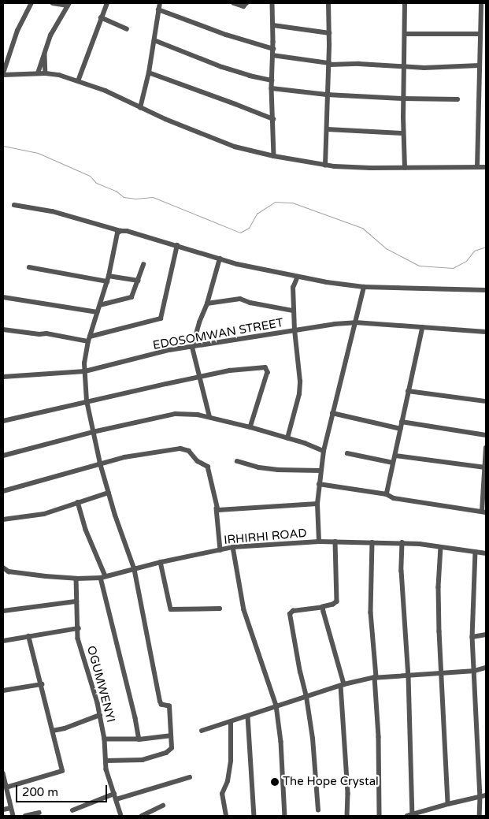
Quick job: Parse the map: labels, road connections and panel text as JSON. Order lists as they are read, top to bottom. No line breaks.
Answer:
{"streets":{"street":["EDOSOMWAN STREET","IRHIRHI ROAD","OGUMWENYI"]},"crossings":[["IRHIRHI ROAD","OGUMWENYI"]],"places":["The Hope Crystal"],"scale_bar":"200 m"}
